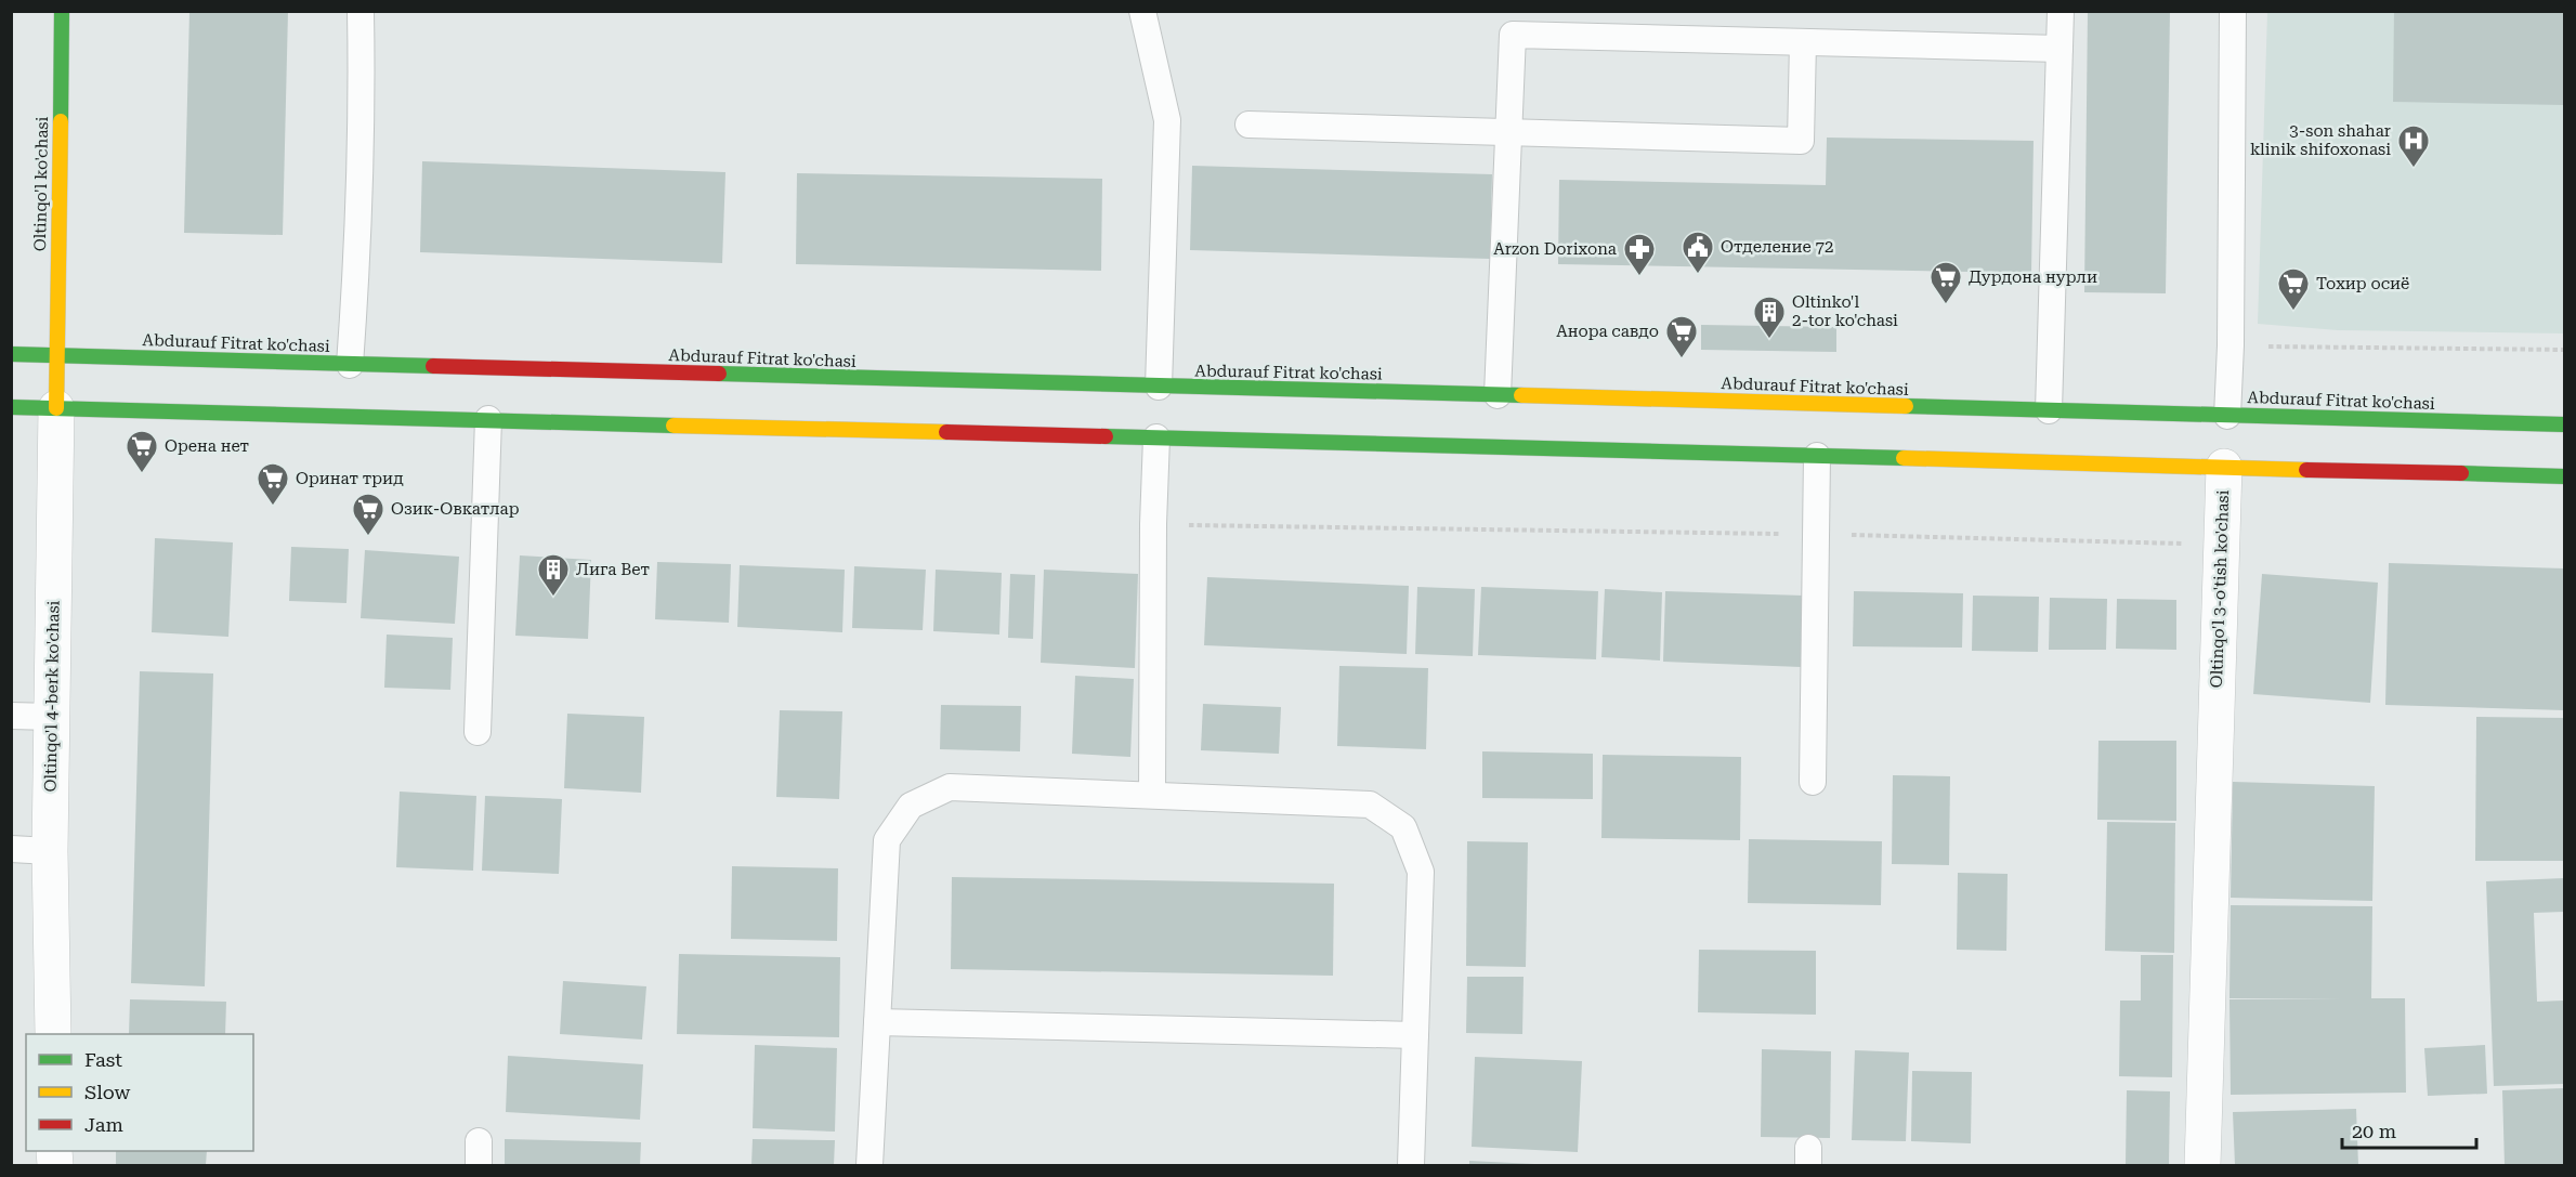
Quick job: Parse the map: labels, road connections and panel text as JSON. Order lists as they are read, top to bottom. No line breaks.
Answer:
{"streets":{"main road":["Oltinqo'l ko'chasi","Abdurauf Fitrat ko'chasi","Oltinqo'l 4-berk ko'chasi"],"street":["Oltinqo'l 3-o'tish ko'chasi"]},"crossings":[["Oltinqo'l ko'chasi","Abdurauf Fitrat ko'chasi"],["Oltinqo'l ko'chasi","Oltinqo'l 4-berk ko'chasi"],["Abdurauf Fitrat ko'chasi","Oltinqo'l 4-berk ko'chasi"]],"places":{"hospital":["3-son shahar klinik shifoxonasi"],"public building":["Отделение 72"],"pharmacy":["Arzon Dorixona"],"supermarket":["Дурдона нурли","Тохир осиё","Анора савдо","Орена нет","Оринат трид","Озик-Овкатлар"],"building":["Oltinko'l 2-tor ko'chasi","Лига Вет"]},"legend":["Fast","Slow","Jam"],"scale_bar":"20 m"}
